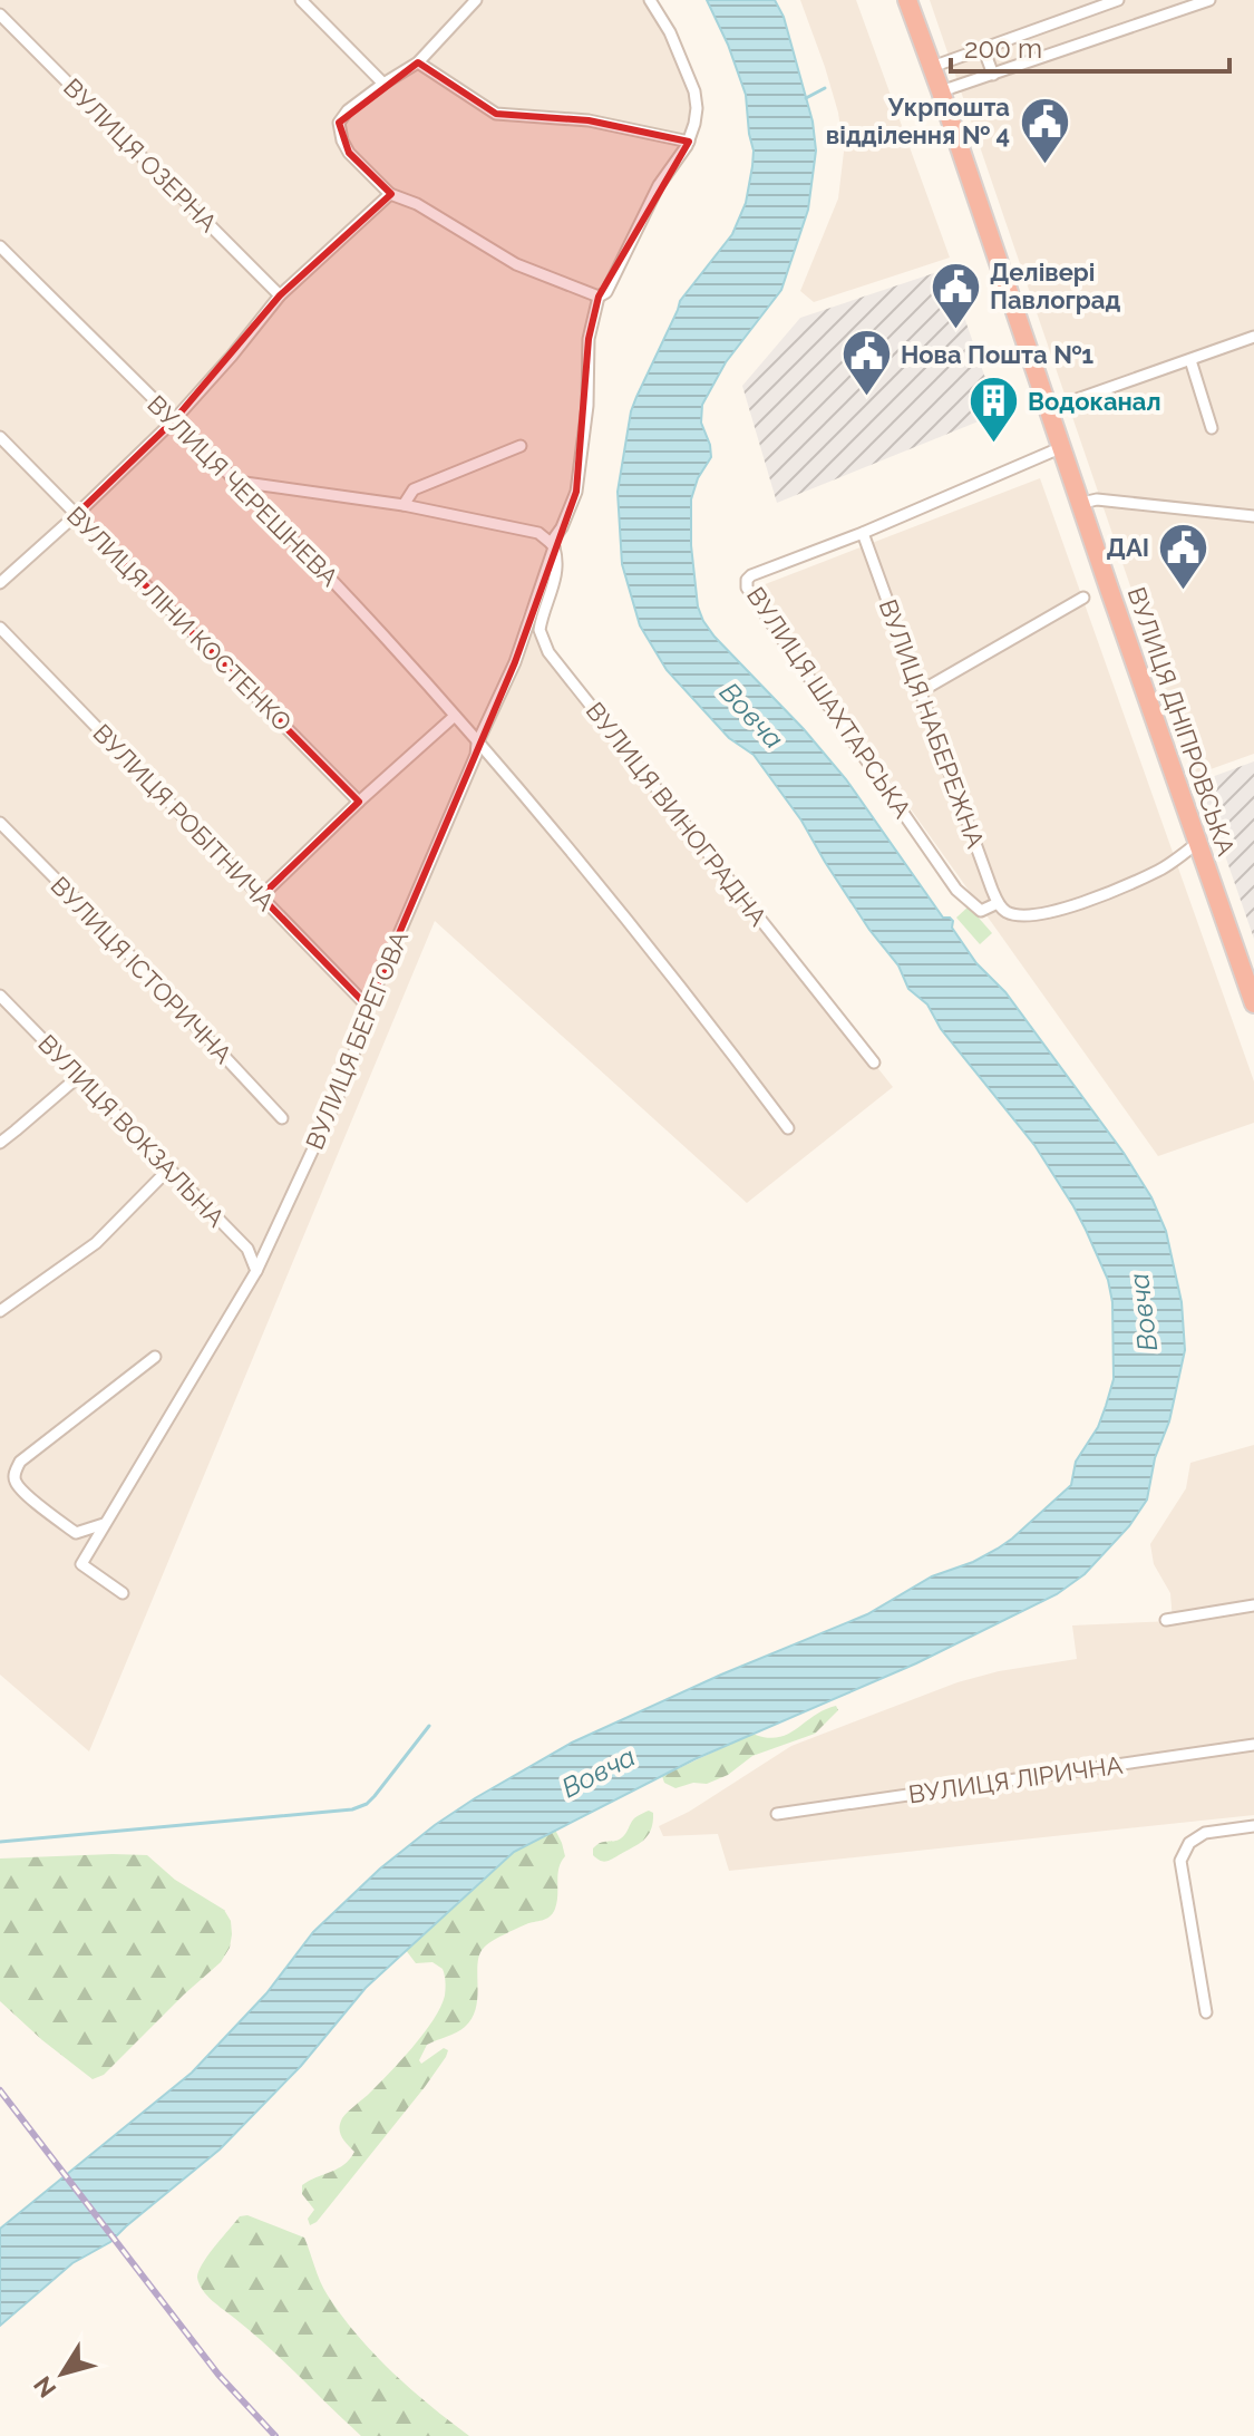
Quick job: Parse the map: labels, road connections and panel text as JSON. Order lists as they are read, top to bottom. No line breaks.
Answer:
{"streets":{"highway":["ВУЛИЦЯ ДНІПРОВСЬКА"],"street":["ВУЛИЦЯ ОЗЕРНА","ВУЛИЦЯ ЧЕРЕШНЕВА","ВУЛИЦЯ ЛІНИ КОСТЕНКО","ВУЛИЦЯ ШАХТАРСЬКА","ВУЛИЦЯ НАБЕРЕЖНА","ВУЛИЦЯ ВИНОГРАДНА","ВУЛИЦЯ РОБІТНИЧА","ВУЛИЦЯ ІСТОРИЧНА","ВУЛИЦЯ БЕРЕГОВА","ВУЛИЦЯ ВОКЗАЛЬНА","ВУЛИЦЯ ЛІРИЧНА"]},"crossings":[["ВУЛИЦЯ ЧЕРЕШНЕВА","ВУЛИЦЯ БЕРЕГОВА"],["ВУЛИЦЯ ШАХТАРСЬКА","ВУЛИЦЯ ДНІПРОВСЬКА"],["ВУЛИЦЯ ШАХТАРСЬКА","ВУЛИЦЯ НАБЕРЕЖНА"],["ВУЛИЦЯ ВИНОГРАДНА","ВУЛИЦЯ БЕРЕГОВА"],["ВУЛИЦЯ РОБІТНИЧА","ВУЛИЦЯ БЕРЕГОВА"],["ВУЛИЦЯ БЕРЕГОВА","ВУЛИЦЯ ВОКЗАЛЬНА"]],"water":["Вовча"],"places":{"public building":["Укрпошта відділення № 4","Делівері Павлоград","Нова Пошта №1","ДАІ"],"building":["Водоканал"]},"scale_bar":"200 m","north":"bottom left"}
